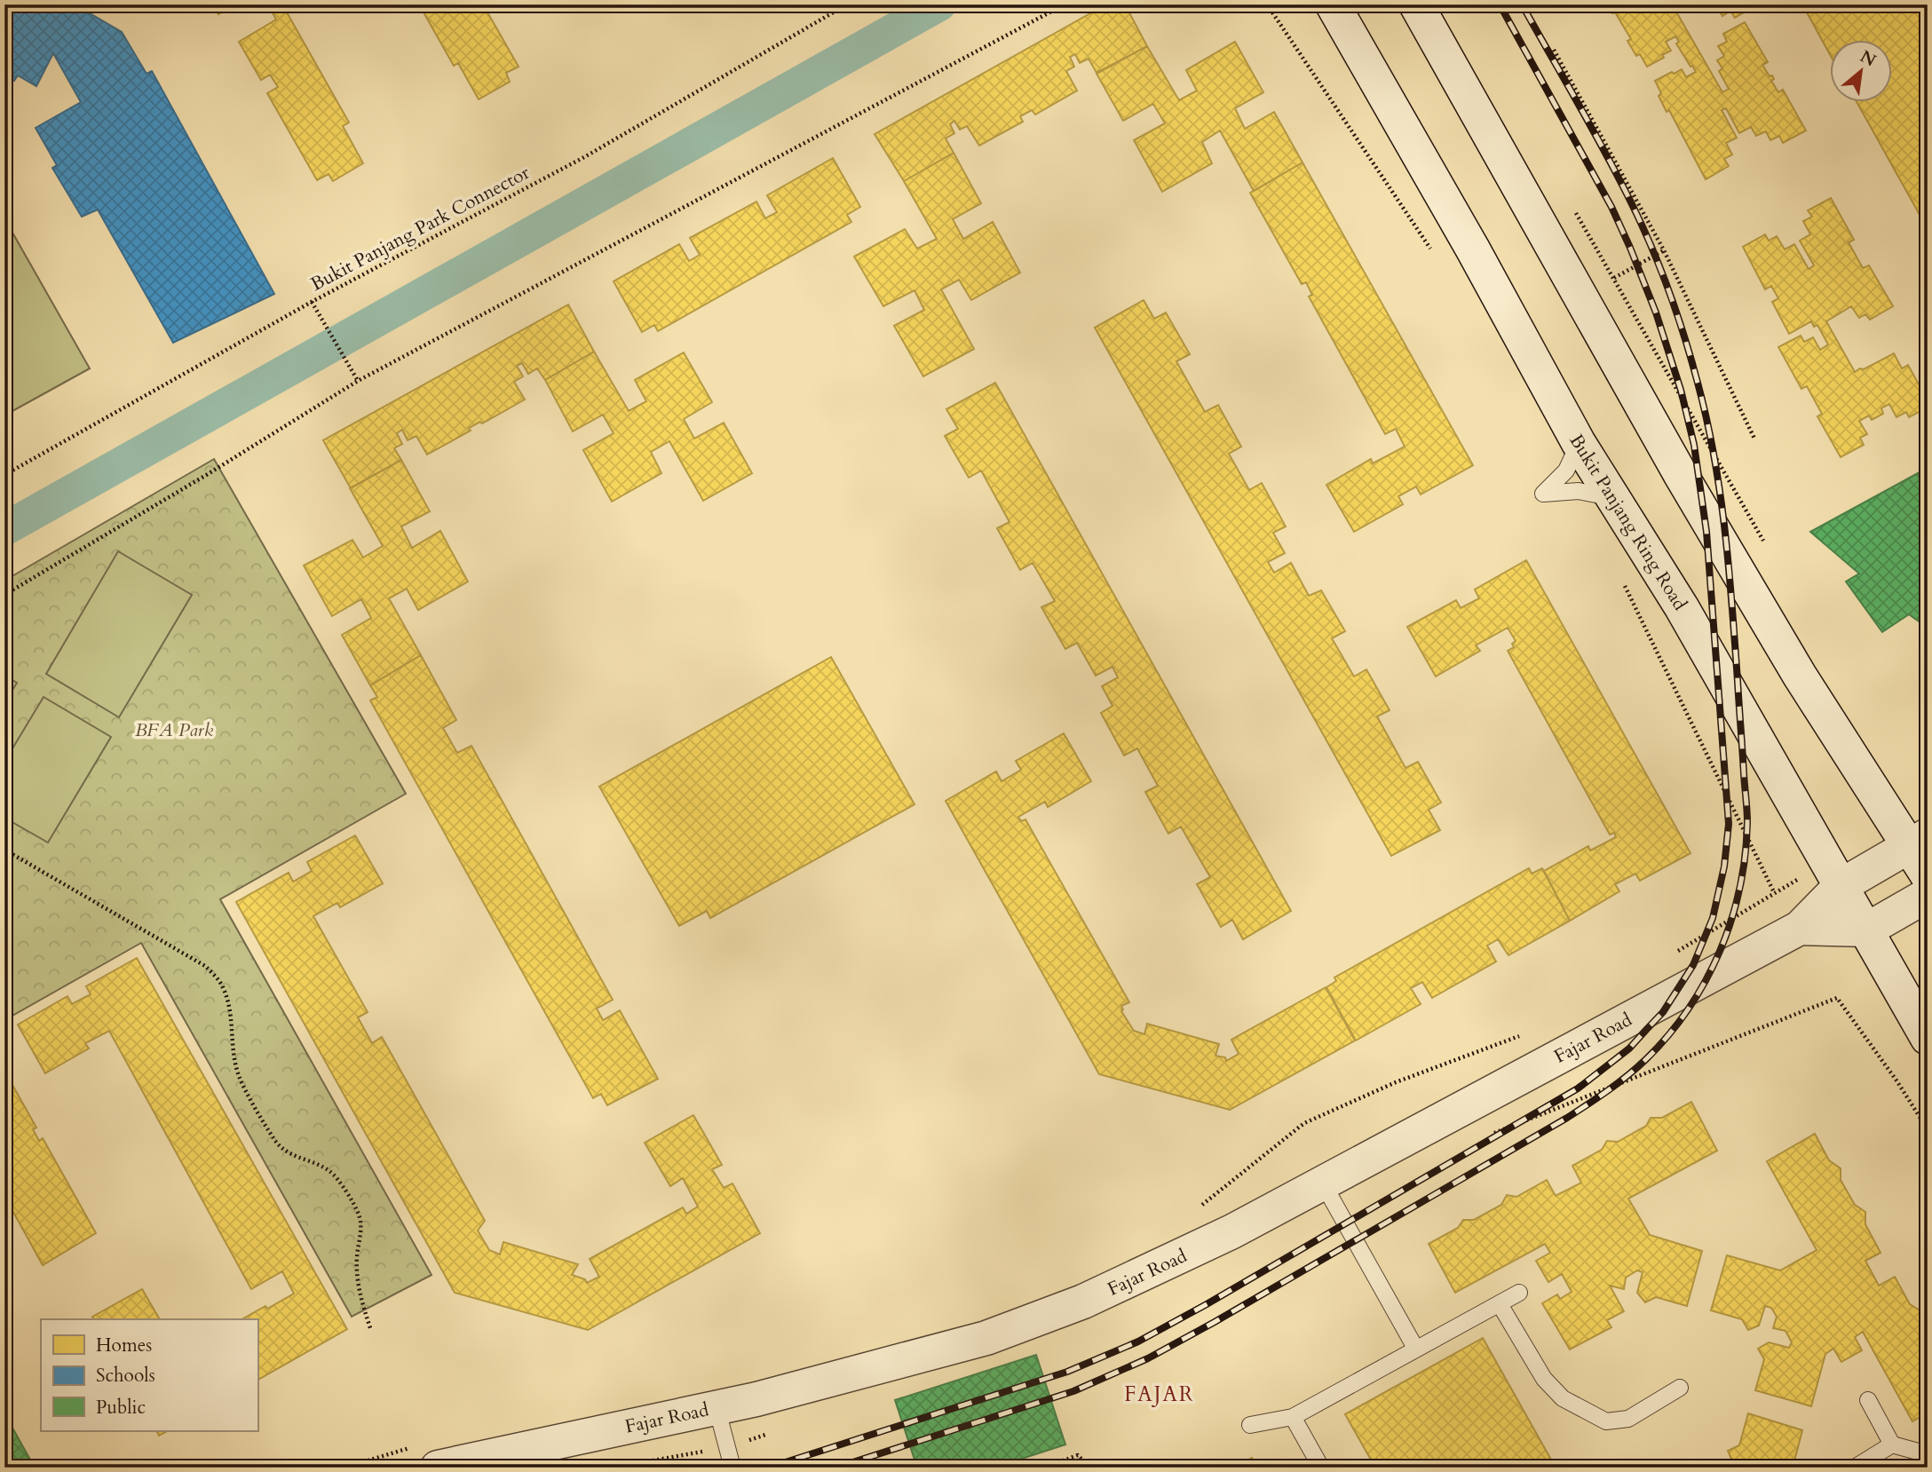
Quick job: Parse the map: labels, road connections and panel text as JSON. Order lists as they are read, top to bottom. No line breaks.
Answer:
{"streets":{"main road":["Bukit Panjang Ring Road","Fajar Road"],"path":["Bukit Panjang Park Connector"]},"crossings":[["Bukit Panjang Ring Road","Fajar Road"]],"districts":["FAJAR"],"parks":["BFA Park"],"legend":["Homes","Schools","Public"],"north":"top right"}
